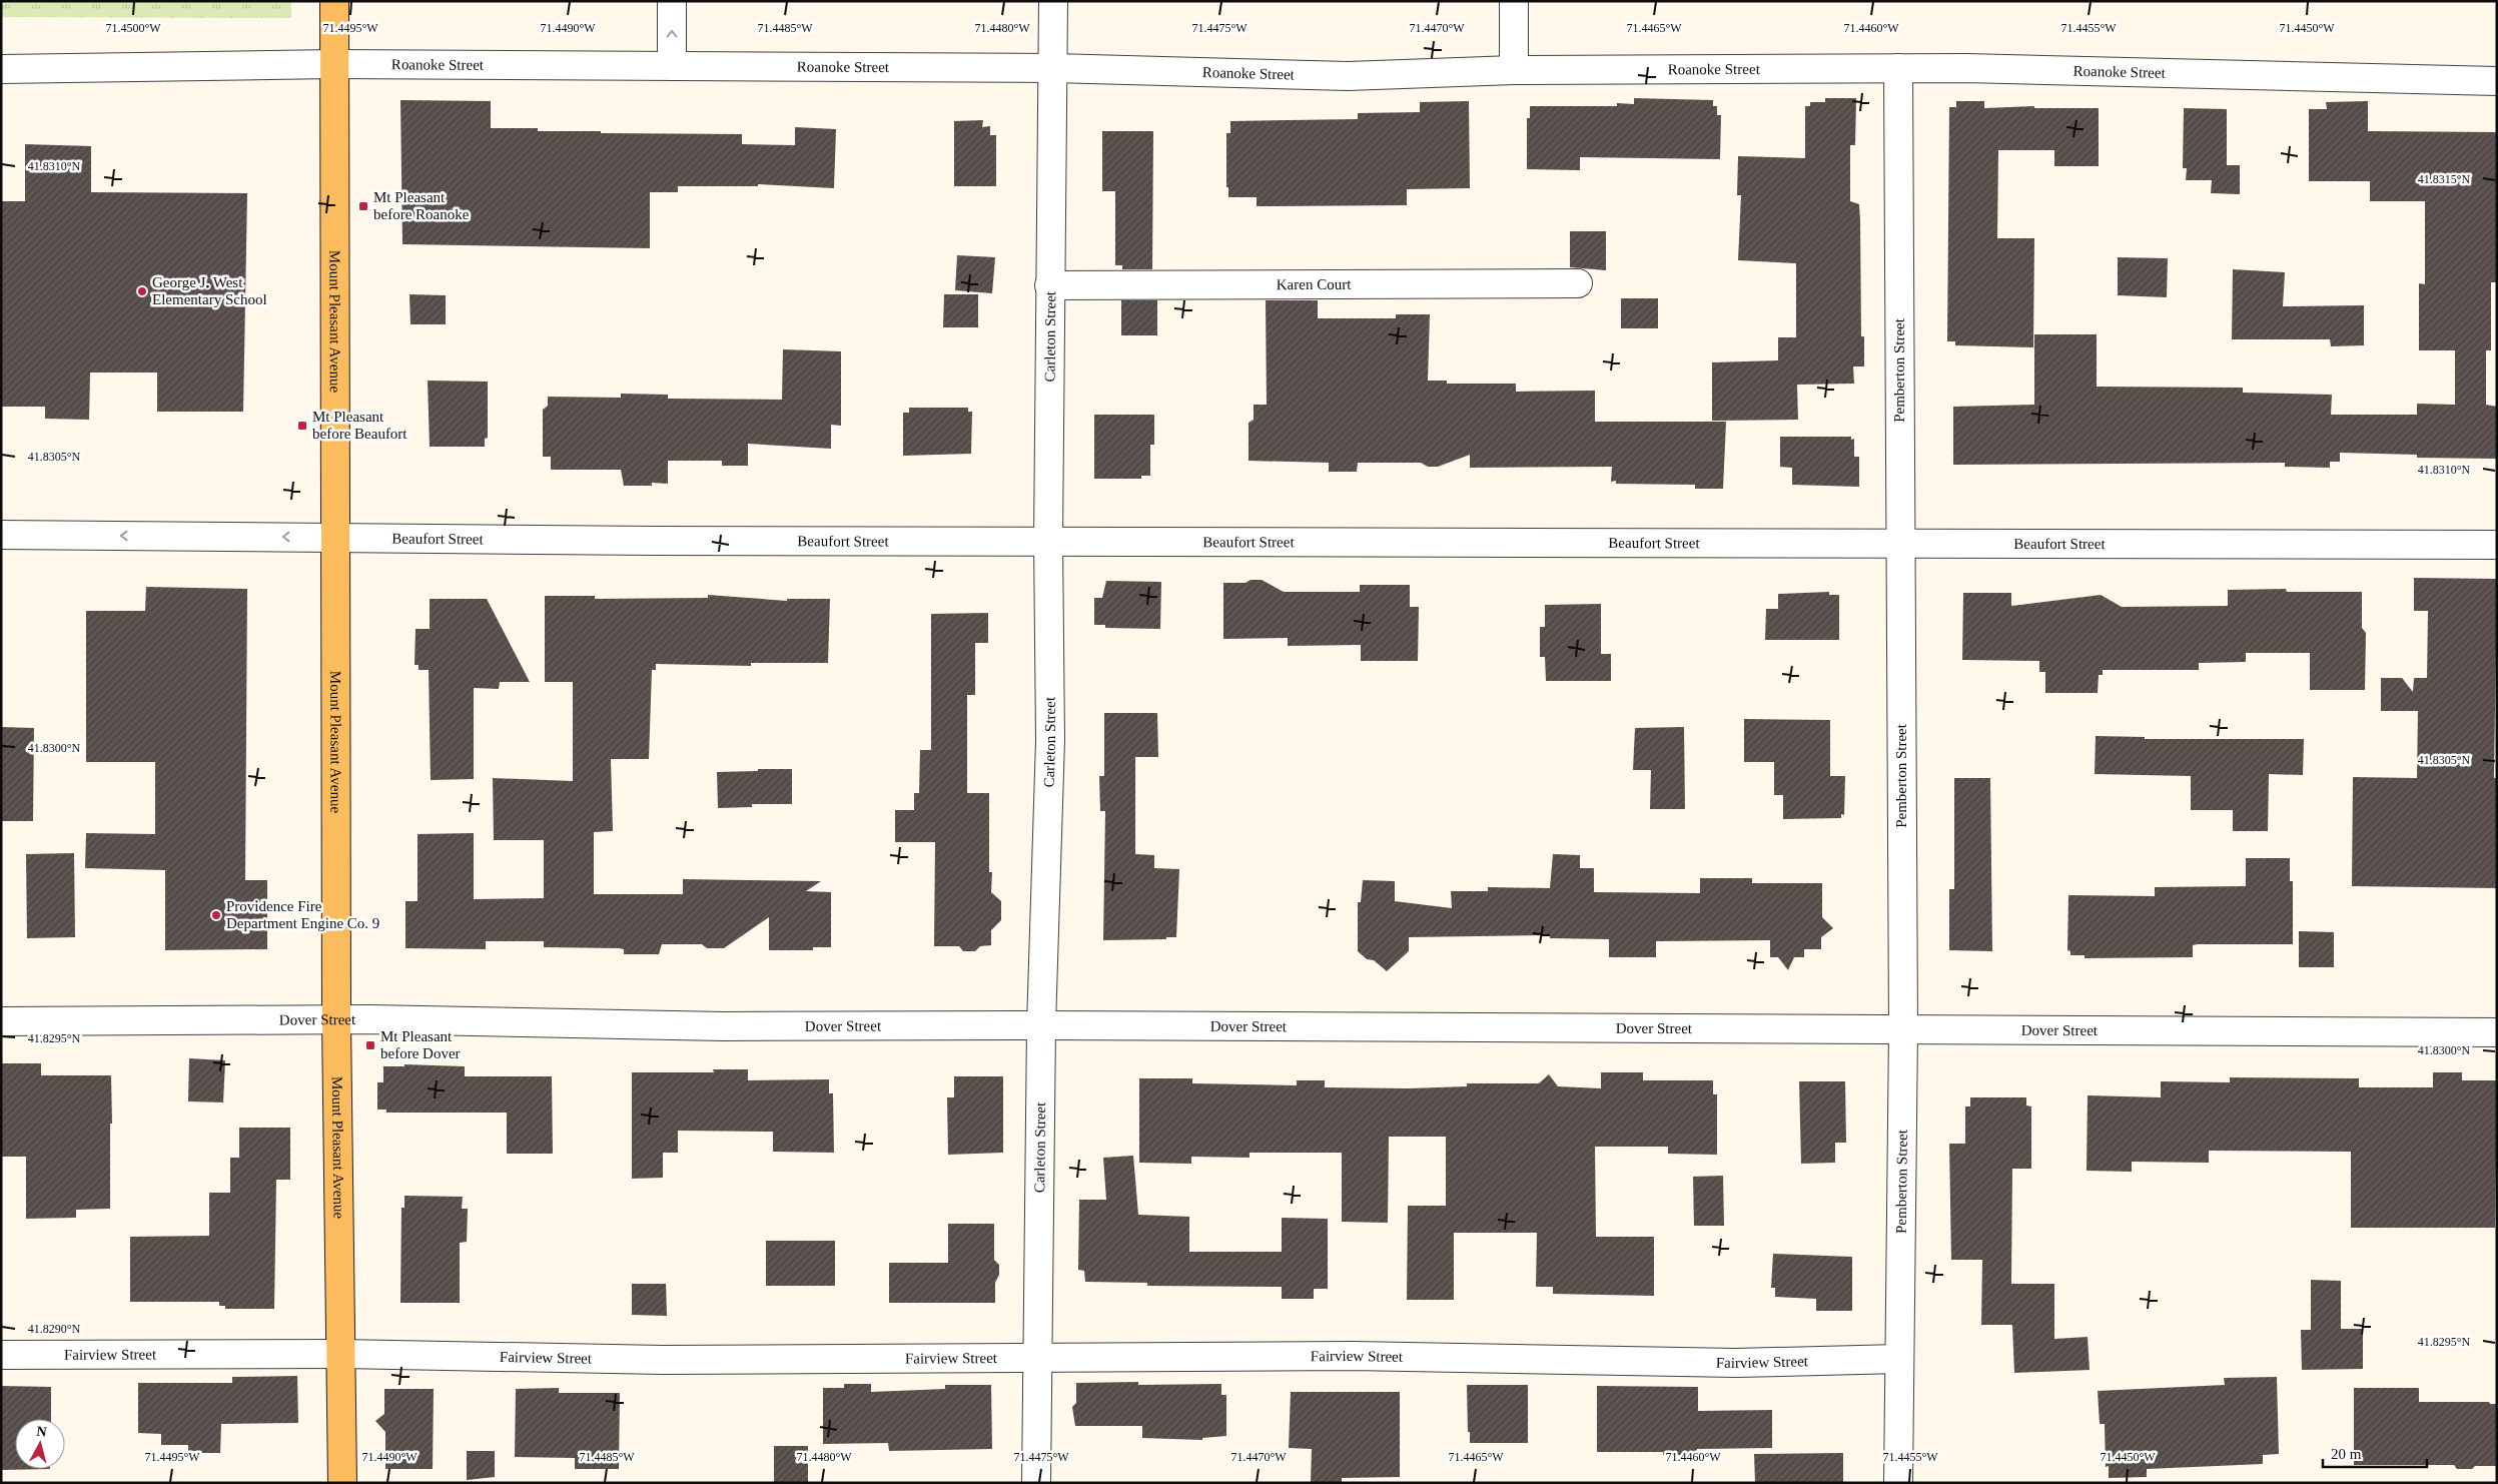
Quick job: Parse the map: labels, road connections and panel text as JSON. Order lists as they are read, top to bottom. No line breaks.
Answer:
{"streets":{"main road":["Mount Pleasant Avenue"],"street":["Roanoke Street","Karen Court","Carleton Street","Pemberton Street","Beaufort Street","Dover Street","Fairview Street"]},"crossings":[["Roanoke Street","Mount Pleasant Avenue"],["Roanoke Street","Carleton Street"],["Roanoke Street","Pemberton Street"],["Karen Court","Carleton Street"],["Mount Pleasant Avenue","Beaufort Street"],["Mount Pleasant Avenue","Dover Street"],["Mount Pleasant Avenue","Fairview Street"],["Carleton Street","Beaufort Street"],["Carleton Street","Dover Street"],["Carleton Street","Fairview Street"],["Pemberton Street","Beaufort Street"],["Pemberton Street","Dover Street"],["Pemberton Street","Fairview Street"]],"places":{"transit":["Mt Pleasant before Roanoke","Mt Pleasant before Beaufort","Mt Pleasant before Dover"],"other":["George J. West Elementary School","Providence Fire Department Engine Co. 9"]},"scale_bar":"20 m","north":"top","coordinates":["71.4500°W","71.4495°W","71.4490°W","71.4485°W","71.4480°W","71.4475°W","71.4470°W","71.4465°W","71.4460°W","71.4455°W","71.4450°W","41.8310°N","41.8315°N","41.8305°N","41.8300°N","41.8295°N","41.8290°N"]}
